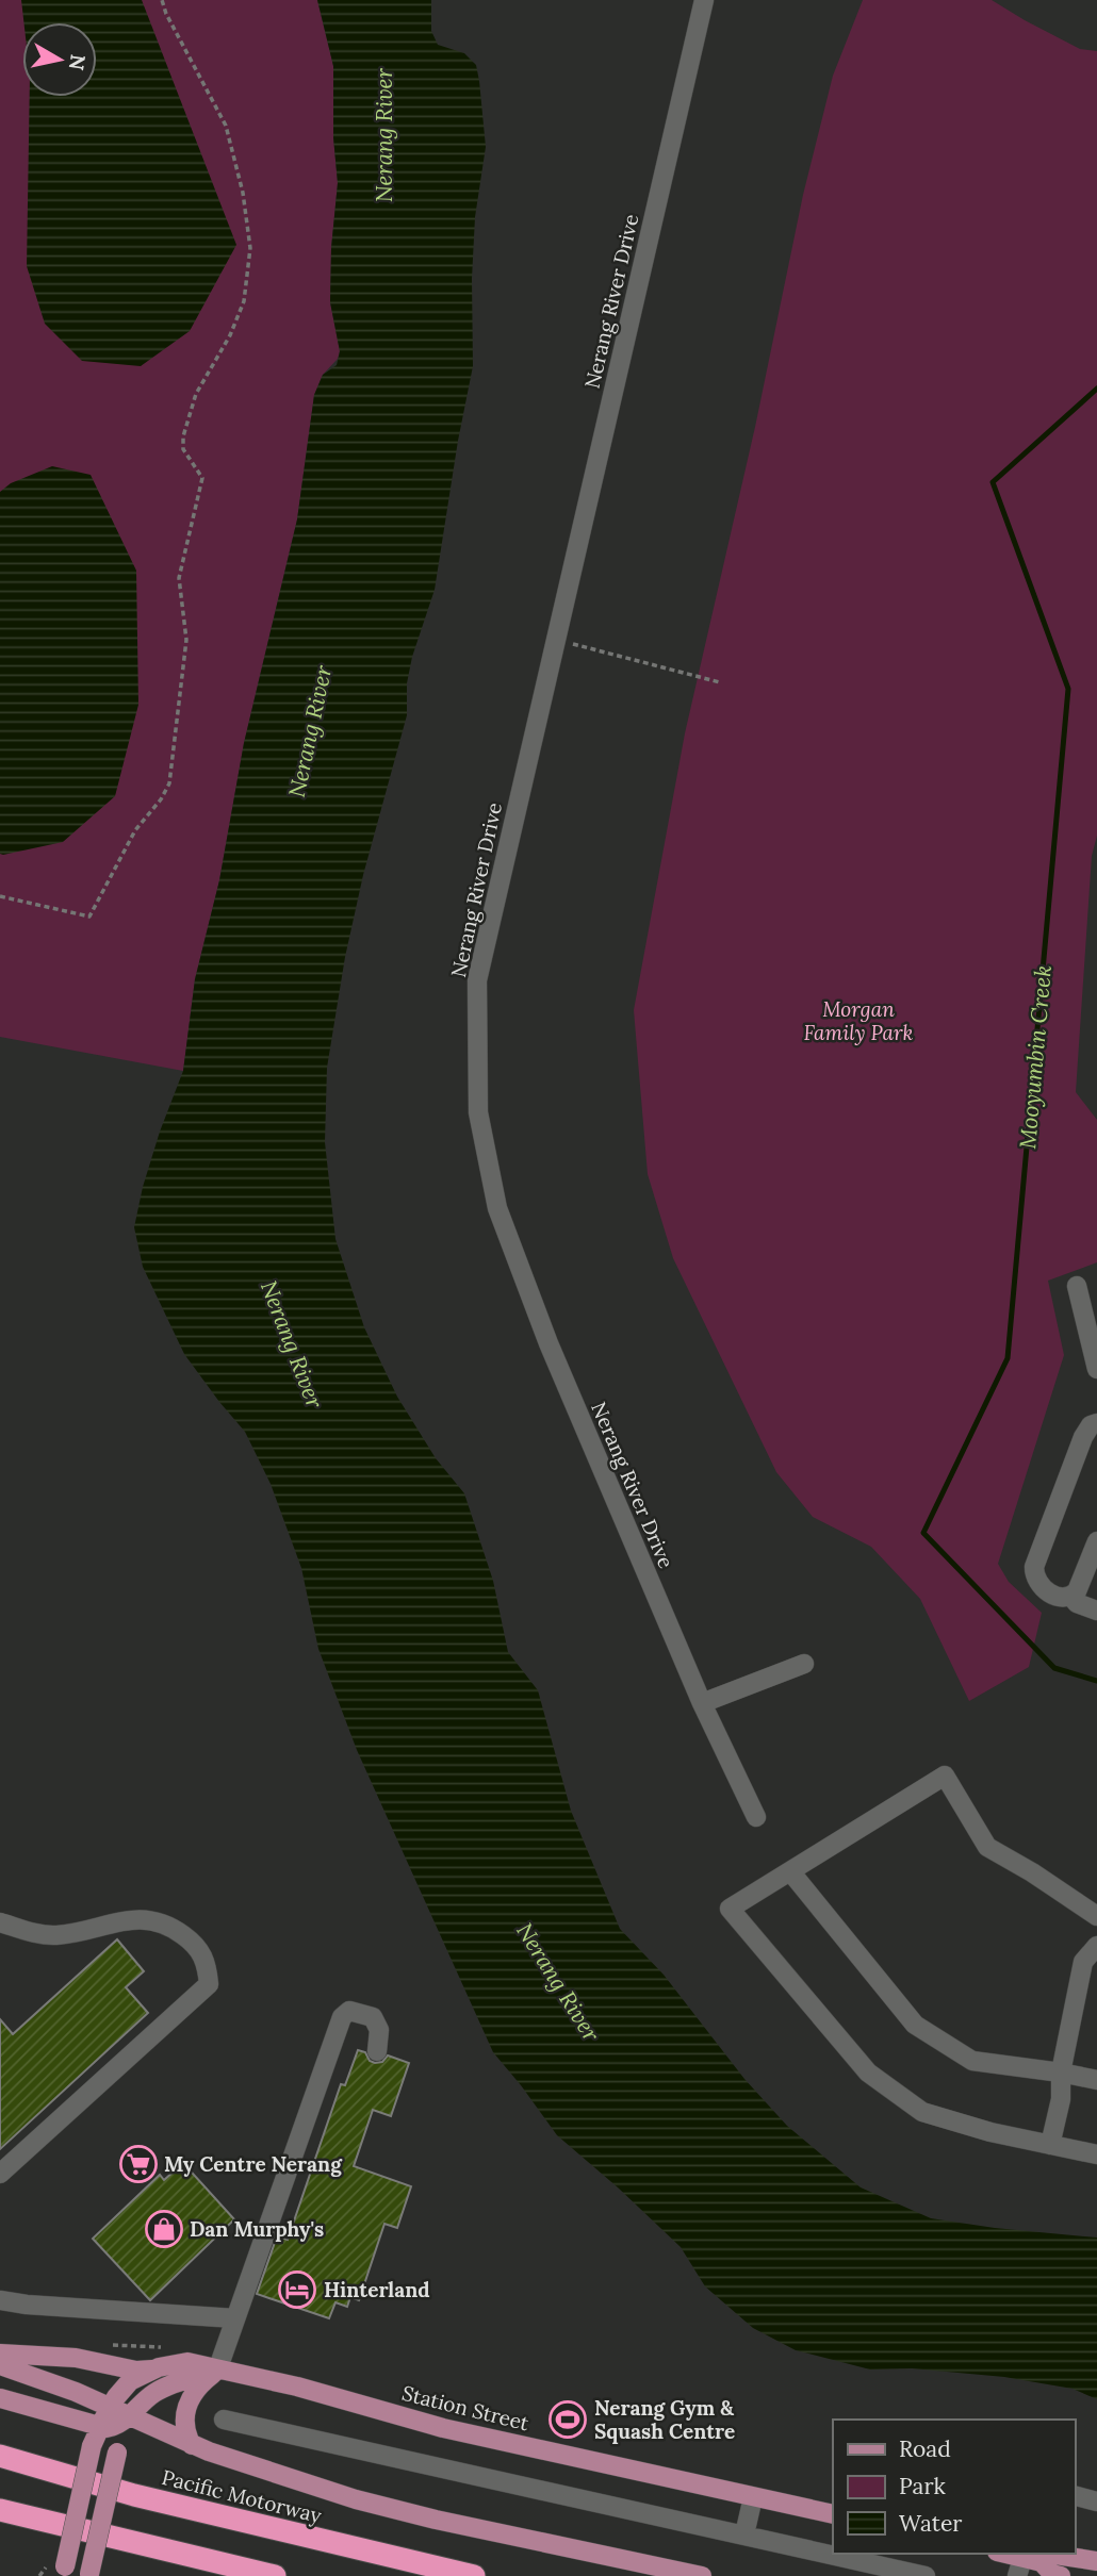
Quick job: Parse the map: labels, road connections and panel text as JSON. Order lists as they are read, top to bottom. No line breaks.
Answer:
{"streets":{"highway":["Pacific Motorway"],"main road":["Station Street"],"street":["Nerang River Drive"]},"water":["Nerang River","Mooyumbin Creek"],"parks":["Morgan Family Park"],"places":{"supermarket":["My Centre Nerang"],"shop":["Dan Murphy's"],"hotel":["Hinterland"],"sports":["Nerang Gym & Squash Centre"]},"legend":["Road","Park","Water"],"north":"right"}
